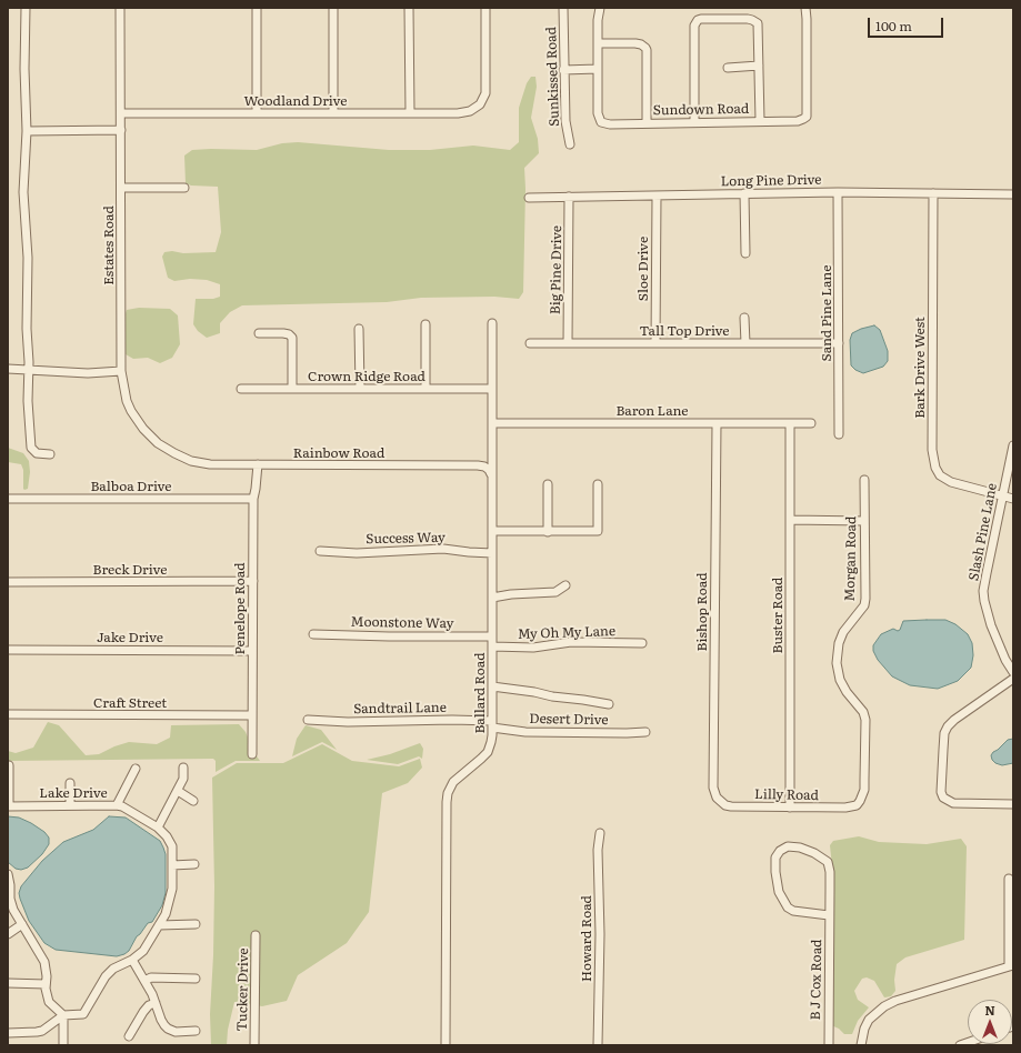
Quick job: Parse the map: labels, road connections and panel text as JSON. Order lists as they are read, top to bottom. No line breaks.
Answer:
{"streets":{"street":["Sunkissed Road","Woodland Drive","Sundown Road","Long Pine Drive","Estates Road","Sloe Drive","Big Pine Drive","Sand Pine Lane","Tall Top Drive","Bark Drive West","Crown Ridge Road","Baron Lane","Rainbow Road","Balboa Drive","Slash Pine Lane","Success Way","Morgan Road","Breck Drive","Penelope Road","Bishop Road","Buster Road","Moonstone Way","My Oh My Lane","Jake Drive","Ballard Road","Craft Street","Sandtrail Lane","Desert Drive","Lake Drive","Lilly Road","Howard Road","B J Cox Road","Tucker Drive"]},"crossings":[["Woodland Drive","Estates Road"],["Long Pine Drive","Sloe Drive"],["Long Pine Drive","Big Pine Drive"],["Long Pine Drive","Sand Pine Lane"],["Long Pine Drive","Bark Drive West"],["Estates Road","Rainbow Road"],["Sloe Drive","Tall Top Drive"],["Big Pine Drive","Tall Top Drive"],["Sand Pine Lane","Tall Top Drive"],["Bark Drive West","Slash Pine Lane"],["Crown Ridge Road","Ballard Road"],["Baron Lane","Bishop Road"],["Baron Lane","Buster Road"],["Baron Lane","Ballard Road"],["Rainbow Road","Penelope Road"],["Rainbow Road","Ballard Road"],["Balboa Drive","Penelope Road"],["Success Way","Ballard Road"],["Morgan Road","Lilly Road"],["Breck Drive","Penelope Road"],["Penelope Road","Jake Drive"],["Penelope Road","Craft Street"],["Bishop Road","Lilly Road"],["Buster Road","Lilly Road"],["Moonstone Way","Ballard Road"],["My Oh My Lane","Ballard Road"],["Ballard Road","Sandtrail Lane"],["Ballard Road","Desert Drive"],["Sandtrail Lane","Desert Drive"]],"scale_bar":"100 m","north":"top"}
